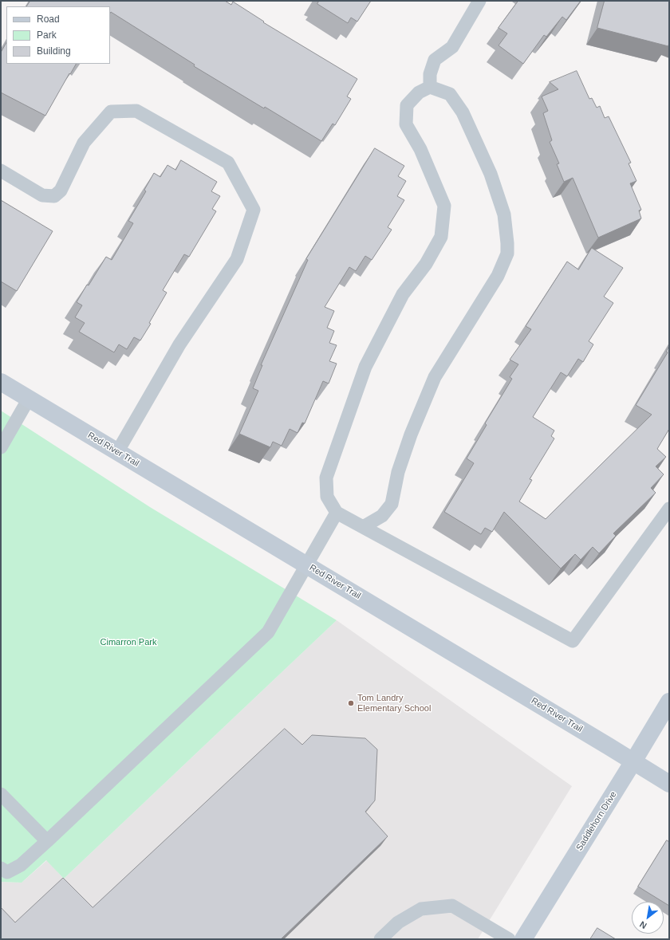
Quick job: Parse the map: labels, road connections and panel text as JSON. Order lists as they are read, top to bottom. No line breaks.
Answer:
{"streets":{"street":["Red River Trail","Saddlehorn Drive"]},"crossings":[["Red River Trail","Saddlehorn Drive"]],"parks":["Cimarron Park"],"places":["Tom Landry Elementary School"],"legend":["Road","Park","Building"],"north":"bottom left"}
